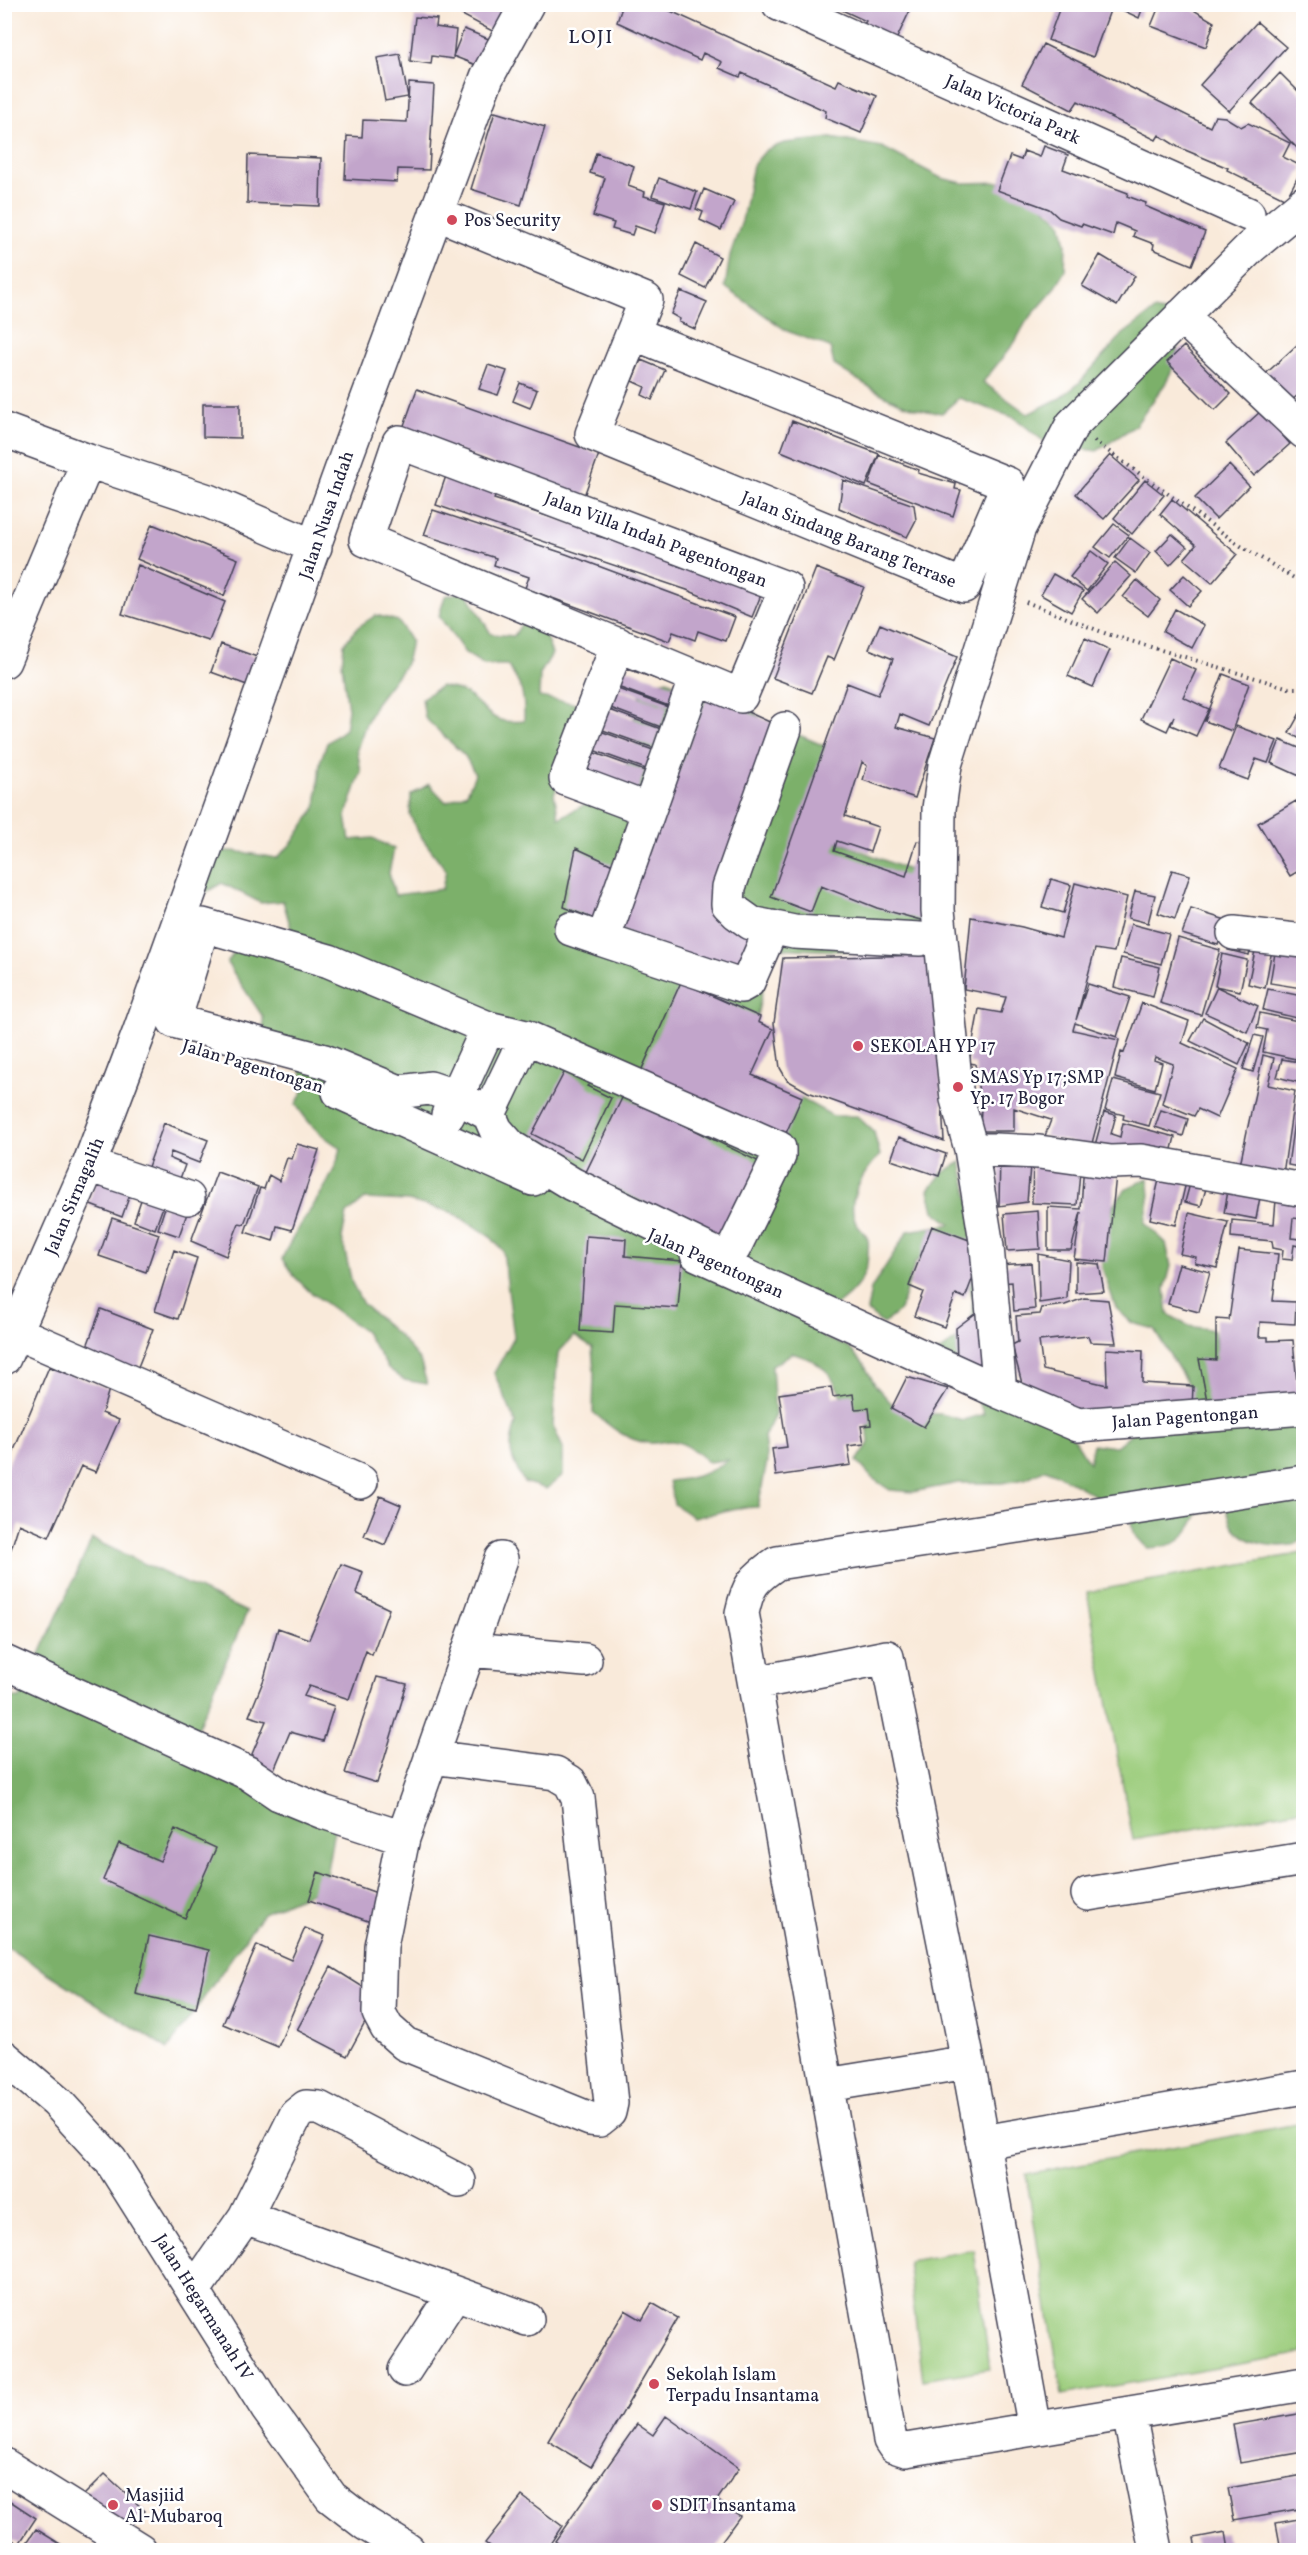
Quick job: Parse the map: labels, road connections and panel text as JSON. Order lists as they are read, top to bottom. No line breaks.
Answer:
{"streets":{"street":["Jalan Victoria Park","Jalan Nusa Indah","Jalan Villa Indah Pagentongan","Jalan Sindang Barang Terrase","Jalan Pagentongan","Jalan Sirnagalih","Jalan Hegarmanah IV"]},"crossings":[["Jalan Nusa Indah","Jalan Sindang Barang Terrase"],["Jalan Nusa Indah","Jalan Pagentongan"],["Jalan Nusa Indah","Jalan Sirnagalih"],["Jalan Pagentongan","Jalan Sirnagalih"]],"districts":["LOJI"],"places":["Pos Security","SEKOLAH YP 17","SMAS Yp 17;SMP Yp. 17 Bogor","Sekolah Islam Terpadu Insantama","Masjiid Al-Mubaroq","SDIT Insantama"]}
